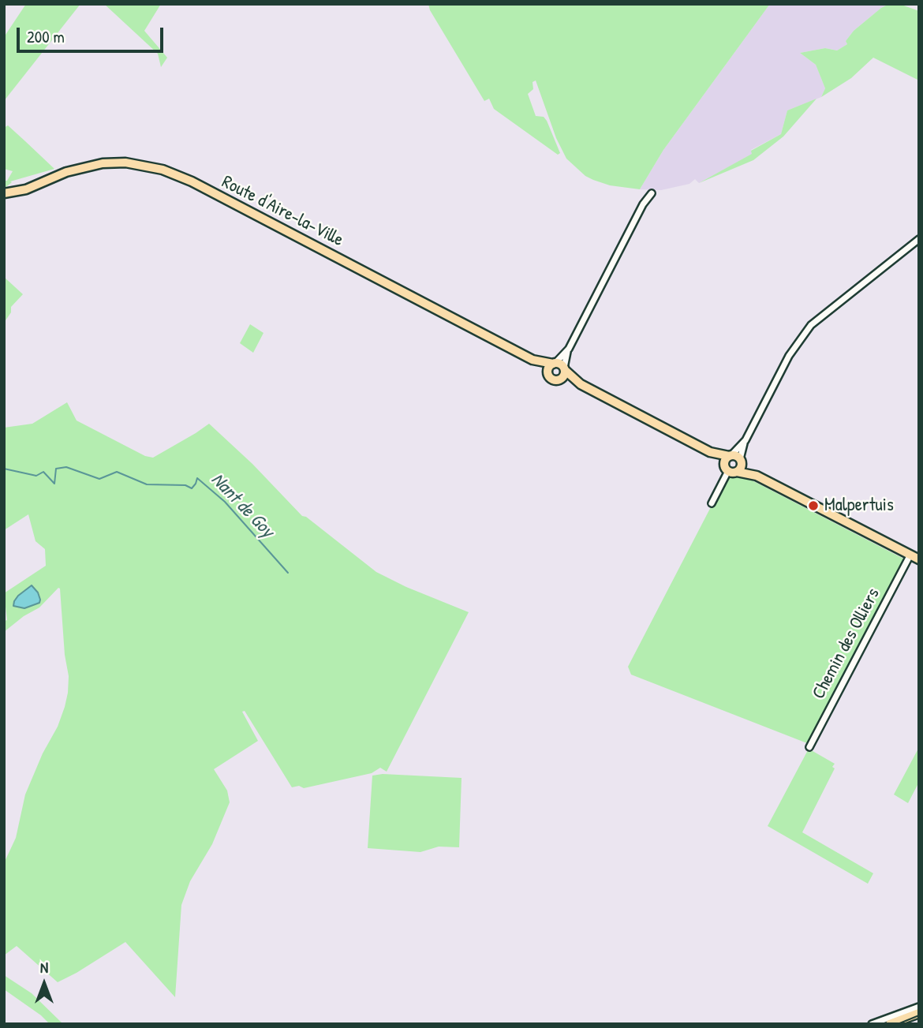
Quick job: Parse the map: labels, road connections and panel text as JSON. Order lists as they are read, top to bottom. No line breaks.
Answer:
{"streets":{"main road":["Route d'Aire-la-Ville"],"street":["Chemin des Olliers"]},"water":["Nant de Goy"],"places":["Malpertuis"],"scale_bar":"200 m","north":"top"}
